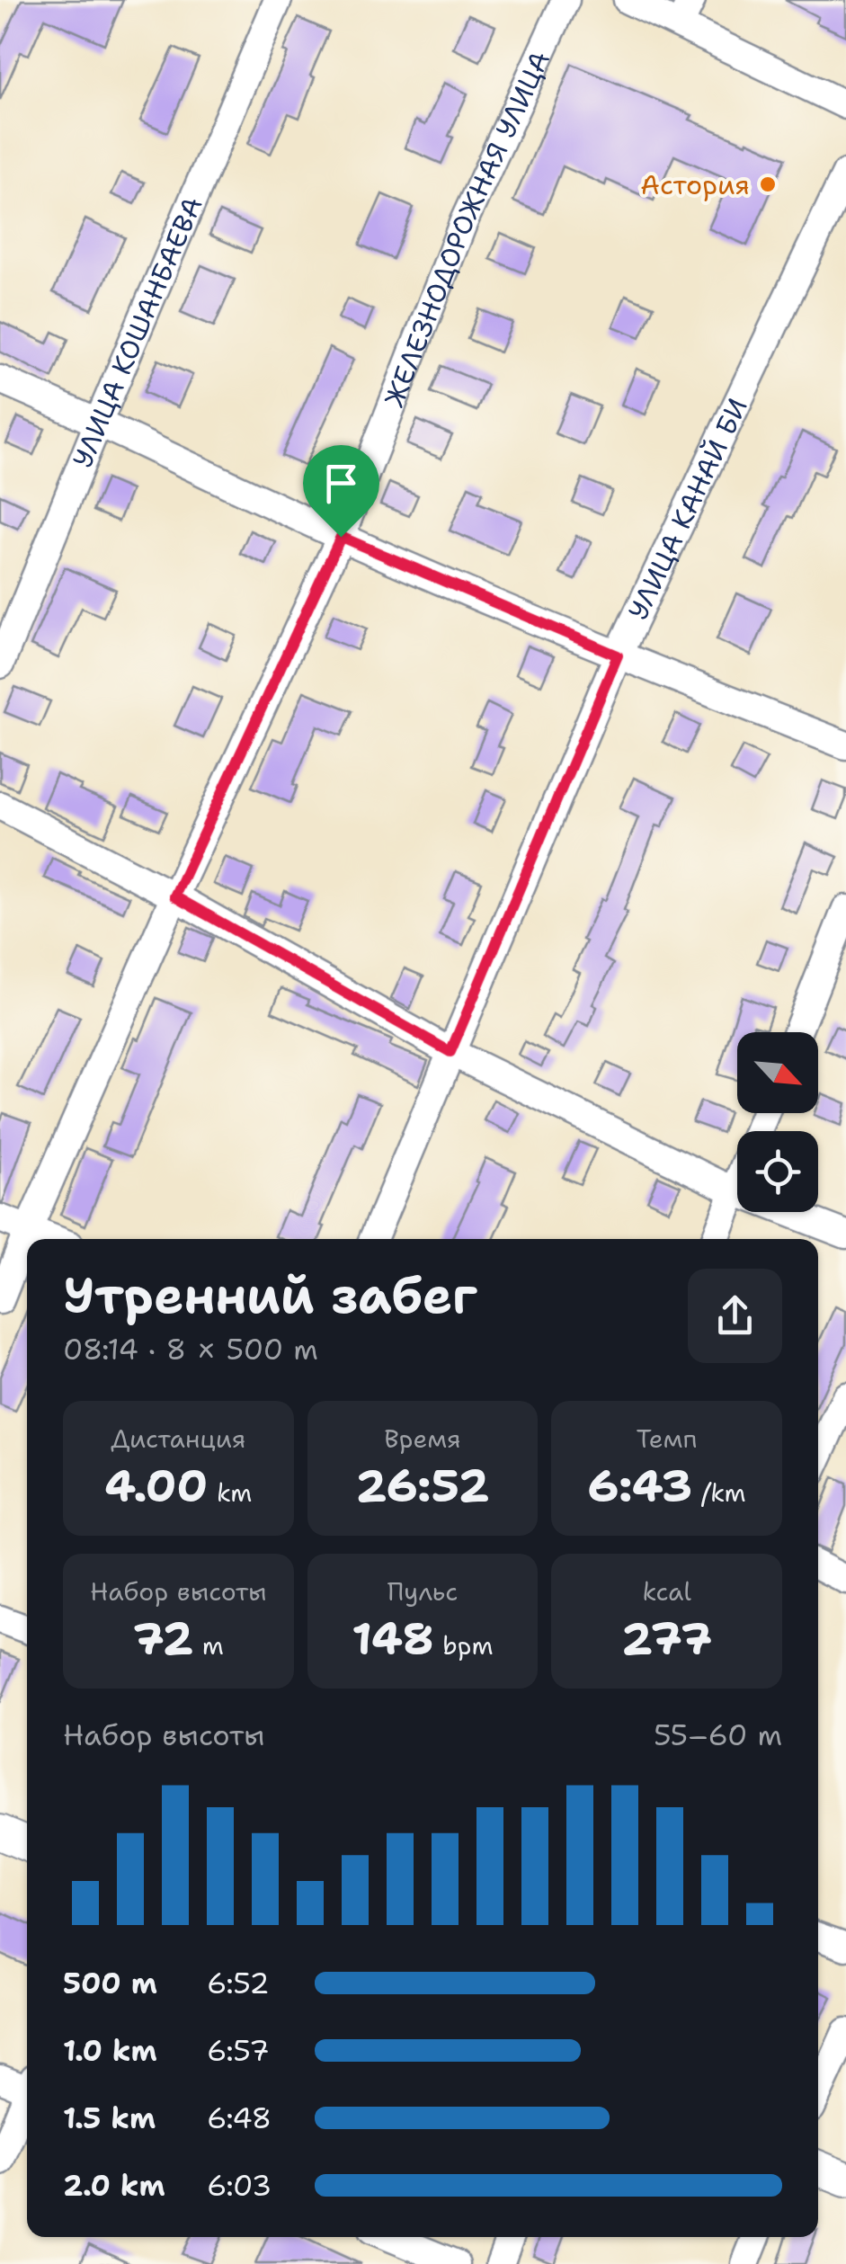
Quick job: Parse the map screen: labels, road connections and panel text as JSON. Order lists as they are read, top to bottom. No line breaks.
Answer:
{"streets":{"street":["ЖЕЛЕЗНОДОРОЖНАЯ УЛИЦА","УЛИЦА КОШАНБАЕВА","УЛИЦА КАНАЙ БИ"]},"places":["Астория"],"north":"bottom right","page":{"heading":["Утренний забег","08:14 · 8 × 500 m"],"stats":[["Дистанция","4.00 km"],["Время","26:52"],["Темп","6:43 /km"],["Набор высоты","72 m"],["Пульс","148 bpm"],["kcal","277"]],"chart":["Набор высоты","55–60 m"],"list":[{"name":"500 m","note":"6:52"},{"name":"1.0 km","note":"6:57"},{"name":"1.5 km","note":"6:48"},{"name":"2.0 km","note":"6:03"}]}}
